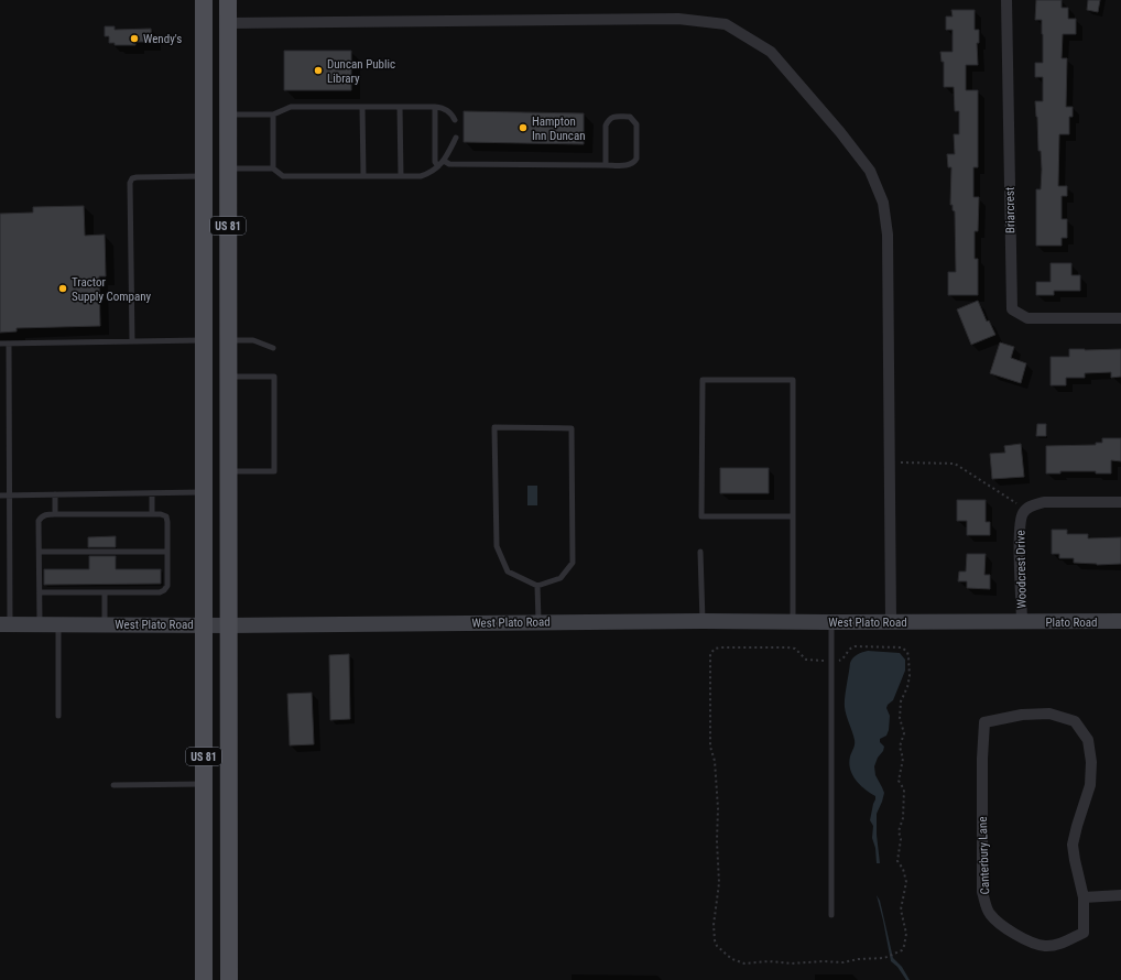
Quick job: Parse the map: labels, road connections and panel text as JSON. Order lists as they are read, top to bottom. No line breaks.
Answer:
{"streets":{"main road":["US 81"],"street":["Briarcrest","Woodcrest Drive","West Plato Road","Plato Road","Canterbury Lane"]},"crossings":[["US 81","West Plato Road"],["Woodcrest Drive","West Plato Road"],["Woodcrest Drive","Plato Road"],["West Plato Road","Plato Road"]],"places":["Wendy's","Duncan Public Library","Hampton Inn Duncan","Tractor Supply Company"]}
